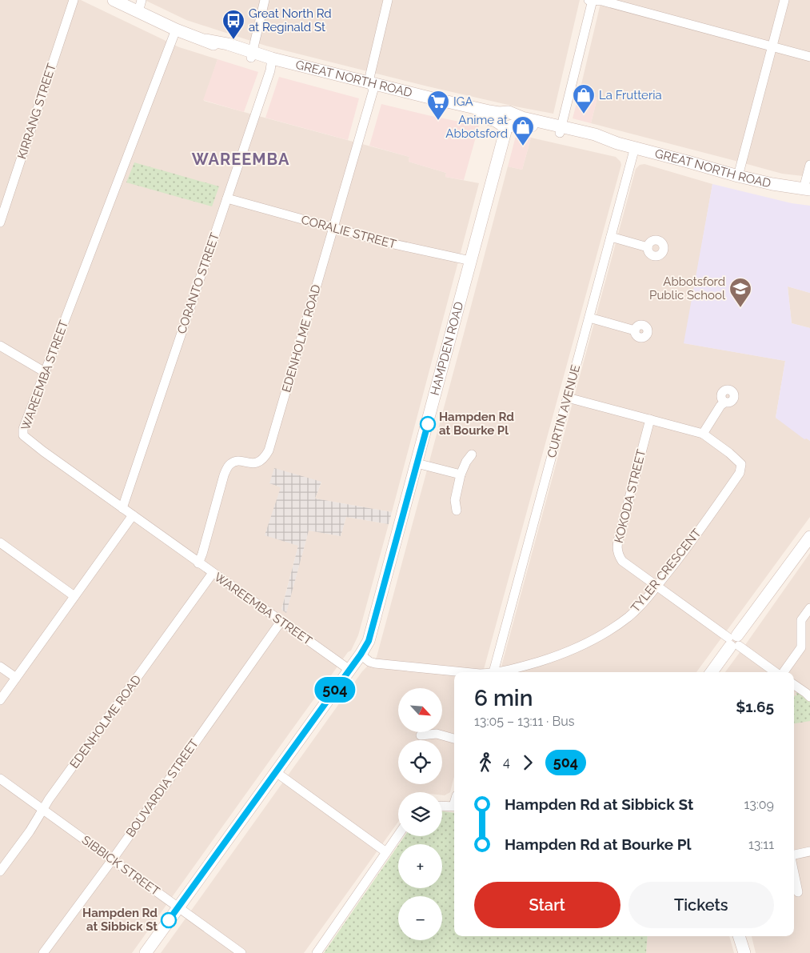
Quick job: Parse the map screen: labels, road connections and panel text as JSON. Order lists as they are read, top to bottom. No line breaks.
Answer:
{"streets":{"main road":["GREAT NORTH ROAD","HAMPDEN ROAD"],"street":["KIRRANG STREET","CORALIE STREET","CORANTO STREET","EDENHOLME ROAD","WAREEMBA STREET","CURTIN AVENUE","KOKODA STREET","TYLER CRESCENT","BOUVARDIA STREET","SIBBICK STREET"]},"crossings":[["GREAT NORTH ROAD","CORANTO STREET"],["GREAT NORTH ROAD","EDENHOLME ROAD"],["GREAT NORTH ROAD","HAMPDEN ROAD"],["GREAT NORTH ROAD","WAREEMBA STREET"],["GREAT NORTH ROAD","CURTIN AVENUE"],["CORALIE STREET","CORANTO STREET"],["CORALIE STREET","EDENHOLME ROAD"],["CORALIE STREET","HAMPDEN ROAD"],["CORANTO STREET","WAREEMBA STREET"],["EDENHOLME ROAD","WAREEMBA STREET"],["EDENHOLME ROAD","SIBBICK STREET"],["HAMPDEN ROAD","WAREEMBA STREET"],["HAMPDEN ROAD","TYLER CRESCENT"],["HAMPDEN ROAD","SIBBICK STREET"],["WAREEMBA STREET","BOUVARDIA STREET"],["CURTIN AVENUE","TYLER CRESCENT"],["KOKODA STREET","TYLER CRESCENT"],["BOUVARDIA STREET","SIBBICK STREET"]],"districts":["WAREEMBA"],"places":{"bus stop":["Great North Rd at Reginald St"],"shop":["La Frutteria","Anime at Abbotsford"],"supermarket":["IGA"],"school or university":["Abbotsford Public School"],"other":["Hampden Rd at Bourke Pl","Hampden Rd at Sibbick St"]},"lines":["bus line 504"],"north":"bottom right","page":{"on_map":"504","heading":["6 min","13:05 – 13:11 · Bus","$1.65"],"map_buttons":["+","−"],"legs":["4","504"],"list":[{"name":"Hampden Rd at Sibbick St","value":"13:09"},{"name":"Hampden Rd at Bourke Pl","value":"13:11"}],"buttons":["Start","Tickets"]}}
